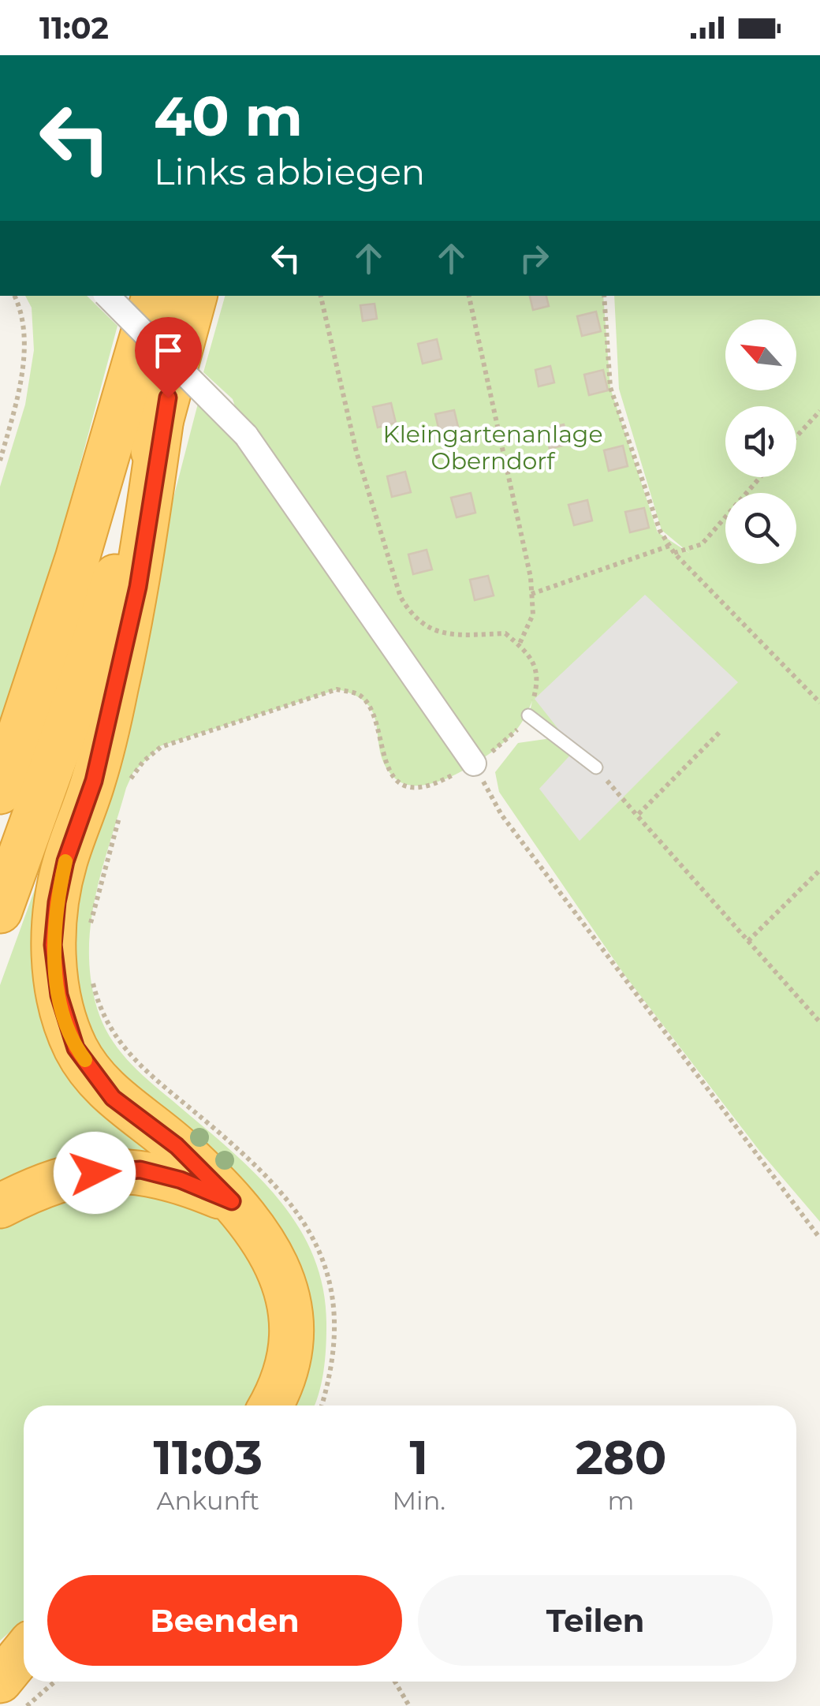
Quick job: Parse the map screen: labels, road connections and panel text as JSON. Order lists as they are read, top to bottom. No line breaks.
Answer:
{"parks":["Kleingartenanlage Oberndorf"],"north":"top left","page":{"status":"11:02","turn":["40 m","Links abbiegen"],"eta":["11:03","Ankunft","1","Min.","280","m"],"buttons":["Beenden","Teilen"]}}
